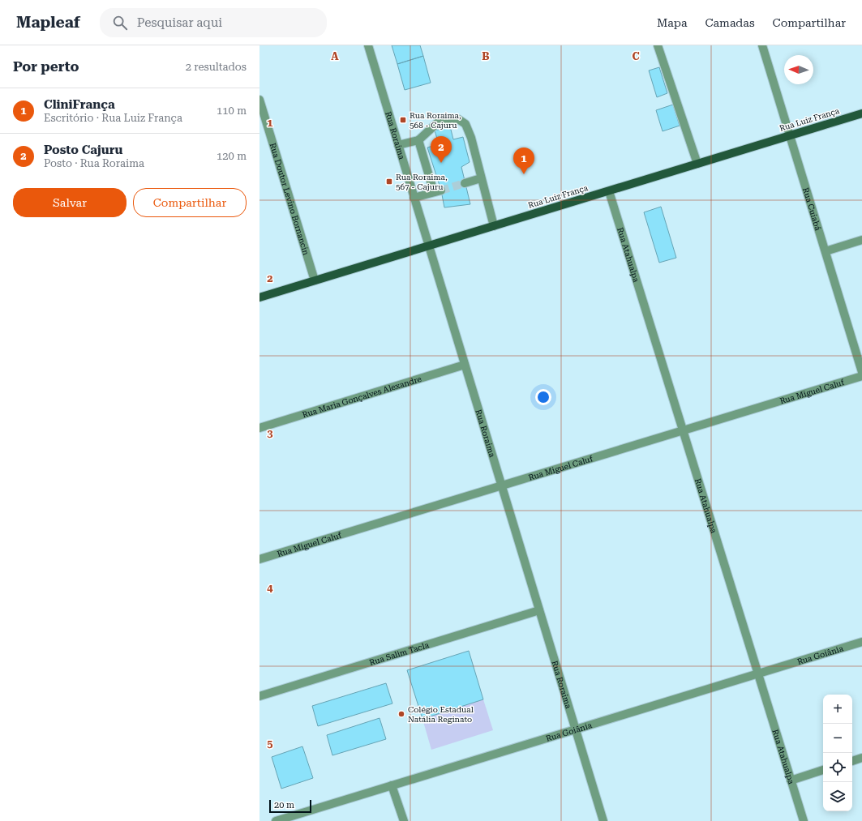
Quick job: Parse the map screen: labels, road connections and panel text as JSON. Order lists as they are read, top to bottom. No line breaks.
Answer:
{"streets":{"main road":["Rua Luiz França"],"street":["Rua Roraima","Rua Doutor Levino Bornancin","Rua Cuiabá","Rua Atahualpa","Rua Miguel Caluf","Rua Maria Gonçalves Alexandre","Rua Salim Tacla","Rua Goiânia"]},"crossings":[["Rua Luiz França","Rua Roraima"],["Rua Luiz França","Rua Doutor Levino Bornancin"],["Rua Luiz França","Rua Cuiabá"],["Rua Luiz França","Rua Atahualpa"],["Rua Roraima","Rua Miguel Caluf"],["Rua Roraima","Rua Maria Gonçalves Alexandre"],["Rua Roraima","Rua Salim Tacla"],["Rua Roraima","Rua Goiânia"],["Rua Atahualpa","Rua Miguel Caluf"],["Rua Atahualpa","Rua Goiânia"]],"places":{"transit":["Rua Roraima, 568 - Cajuru","Rua Roraima, 567 - Cajuru"],"other":["Colégio Estadual Natália Reginato"]},"scale_bar":"20 m","north":"left","page":{"header":"Mapleaf","search":"Pesquisar aqui","nav":["Mapa","Camadas","Compartilhar"],"heading":["Por perto","2 resultados"],"list":[{"mark":"1","name":"CliniFrança","note":"Escritório · Rua Luiz França","value":"110 m"},{"mark":"2","name":"Posto Cajuru","note":"Posto · Rua Roraima","value":"120 m"}],"pins":["2","1"],"buttons":["Salvar","Compartilhar"],"map_buttons":["+","−"],"scale":"20 m"},"grid":{"columns":["A","B","C"],"rows":["1","2","3","4","5"]}}
